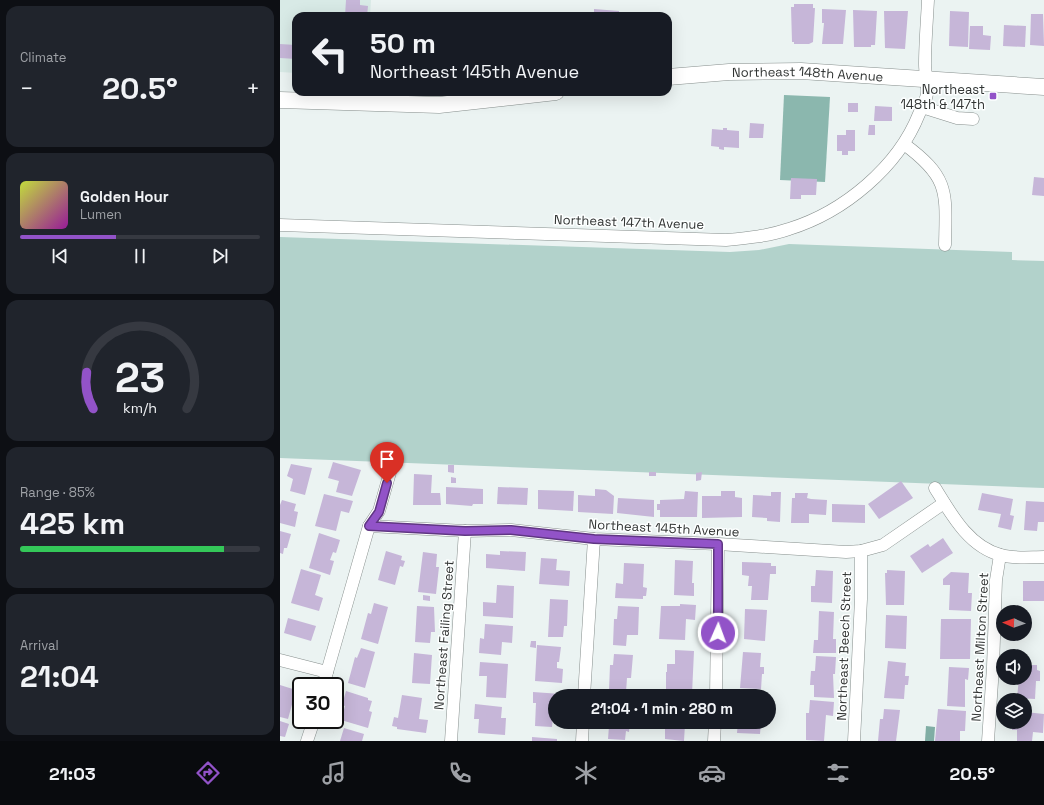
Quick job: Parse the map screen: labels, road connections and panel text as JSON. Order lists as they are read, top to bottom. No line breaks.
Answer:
{"streets":{"main road":["Northeast 148th Avenue"],"street":["Northeast 147th Avenue","Northeast 145th Avenue","Northeast Failing Street","Northeast Beech Street","Northeast Milton Street"]},"crossings":[["Northeast 148th Avenue","Northeast 147th Avenue"],["Northeast 145th Avenue","Northeast Failing Street"],["Northeast 145th Avenue","Northeast Beech Street"]],"places":{"transit":["Northeast 148th & 147th"]},"north":"left","page":{"tile":["Climate",["Range · 85%","425 km"],["Arrival","21:04"]],"turn":["50 m","Northeast 145th Avenue"],"heat":["−","20.5°","+"],"song":["Golden Hour","Lumen"],"limit":"30","trip":"21:04 · 1 min · 280 m","tabs":["21:03","20.5°"],"gauge":["23","km/h"]}}
